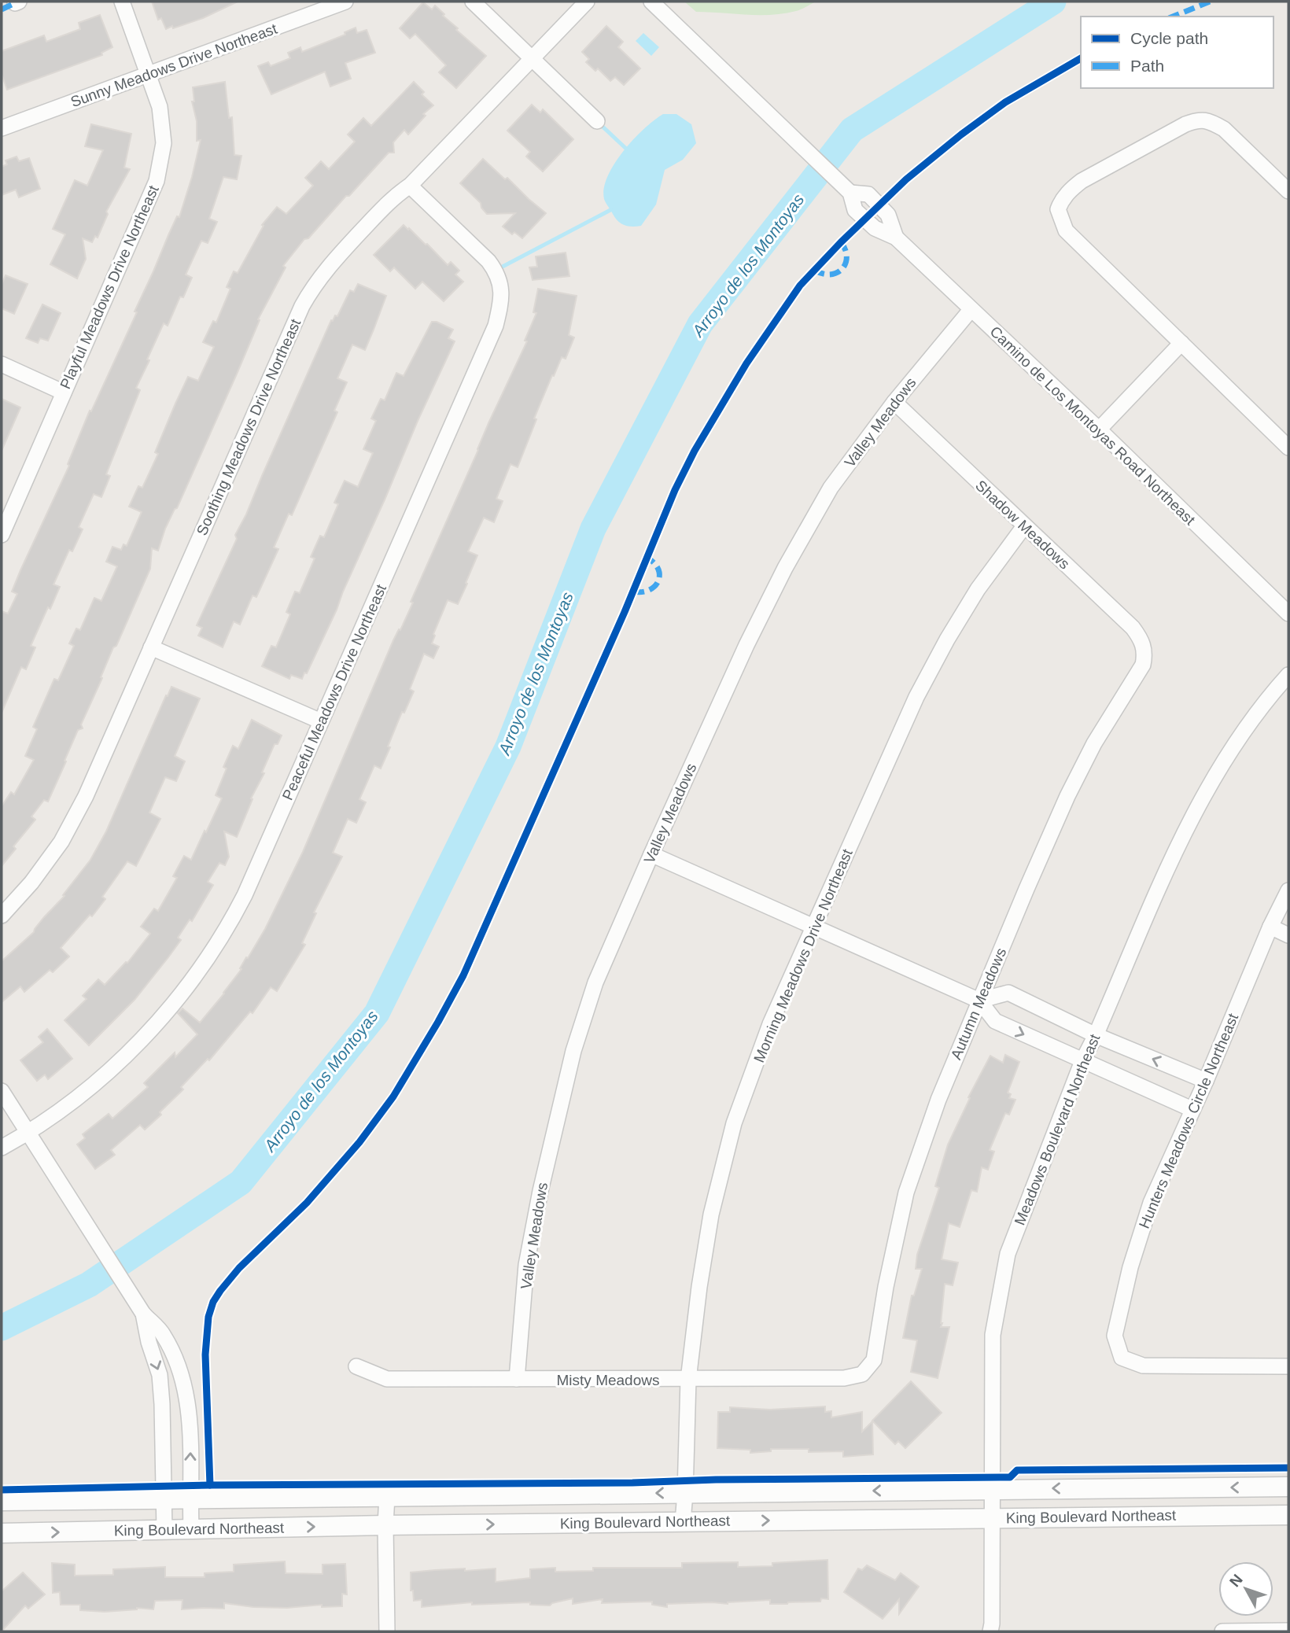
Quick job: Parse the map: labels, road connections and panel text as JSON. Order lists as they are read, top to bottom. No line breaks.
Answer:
{"streets":{"street":["Sunny Meadows Drive Northeast","Playful Meadows Drive Northeast","Valley Meadows","Camino de Los Montoyas Road Northeast","Soothing Meadows Drive Northeast","Shadow Meadows","Peaceful Meadows Drive Northeast","Morning Meadows Drive Northeast","Autumn Meadows","Hunters Meadows Circle Northeast","Meadows Boulevard Northeast","Misty Meadows","King Boulevard Northeast"]},"crossings":[["Sunny Meadows Drive Northeast","Playful Meadows Drive Northeast"],["Valley Meadows","Camino de Los Montoyas Road Northeast"],["Valley Meadows","Shadow Meadows"],["Valley Meadows","Misty Meadows"],["Soothing Meadows Drive Northeast","Peaceful Meadows Drive Northeast"],["Shadow Meadows","Morning Meadows Drive Northeast"],["Shadow Meadows","Autumn Meadows"],["Morning Meadows Drive Northeast","Misty Meadows"],["Morning Meadows Drive Northeast","King Boulevard Northeast"],["Autumn Meadows","Misty Meadows"],["Meadows Boulevard Northeast","King Boulevard Northeast"]],"water":["Arroyo de los Montoyas"],"legend":["Cycle path","Path"],"north":"top left"}
